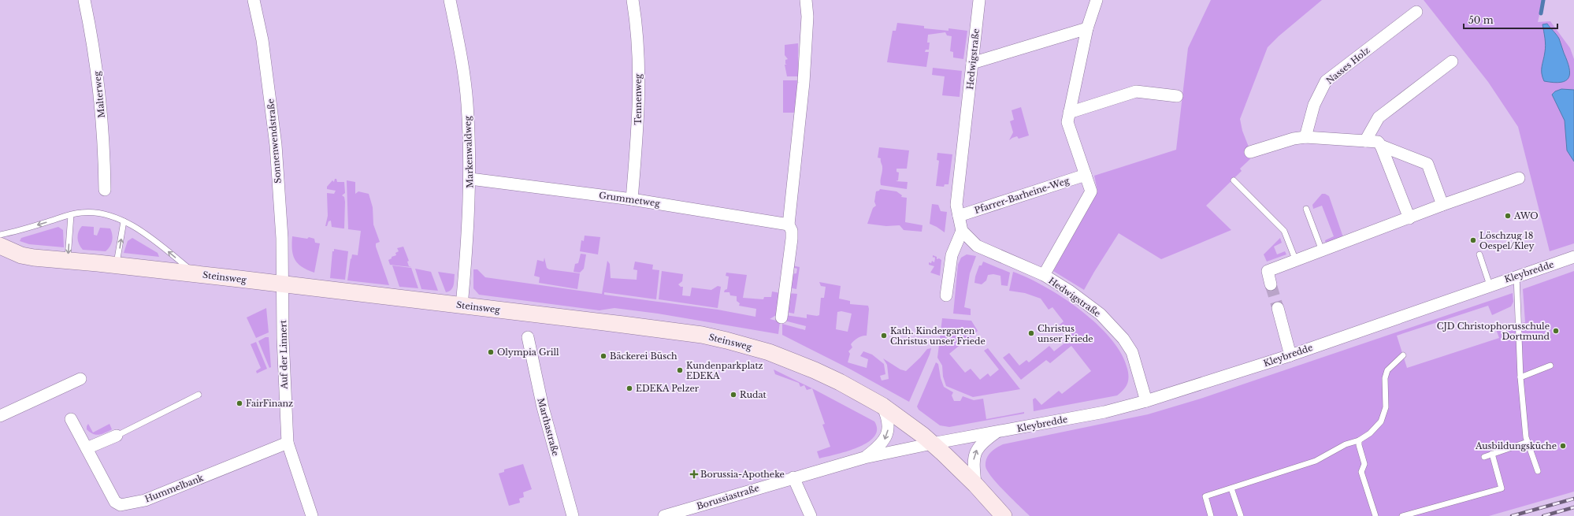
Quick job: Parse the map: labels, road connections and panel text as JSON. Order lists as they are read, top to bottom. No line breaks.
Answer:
{"streets":{"main road":["Steinsweg"],"street":["Hedwigstraße","Nasses Holz","Malterweg","Tennenweg","Sonnenwendstraße","Markenwaldweg","Pfarrer-Barheine-Weg","Grummetweg","Kleybredde","Auf der Linnert","Marthastraße","Hummelbank","Borussiastraße"]},"crossings":[["Hedwigstraße","Pfarrer-Barheine-Weg"],["Hedwigstraße","Kleybredde"],["Tennenweg","Grummetweg"],["Sonnenwendstraße","Steinsweg"],["Sonnenwendstraße","Auf der Linnert"],["Markenwaldweg","Grummetweg"],["Markenwaldweg","Steinsweg"],["Kleybredde","Steinsweg"],["Kleybredde","Borussiastraße"],["Steinsweg","Auf der Linnert"],["Steinsweg","Borussiastraße"],["Auf der Linnert","Hummelbank"]],"places":{"other":["AWO","Löschzug 18 Oespel/Kley","CJD Christophorusschule Dortmund","Christus unser Friede","Kath. Kindergarten Christus unser Friede","Olympia Grill","Bäckerei Büsch","Kundenparkplatz EDEKA","EDEKA Pelzer","Rudat","FairFinanz","Ausbildungsküche"],"health":["Borussia-Apotheke"]},"scale_bar":"50 m"}
